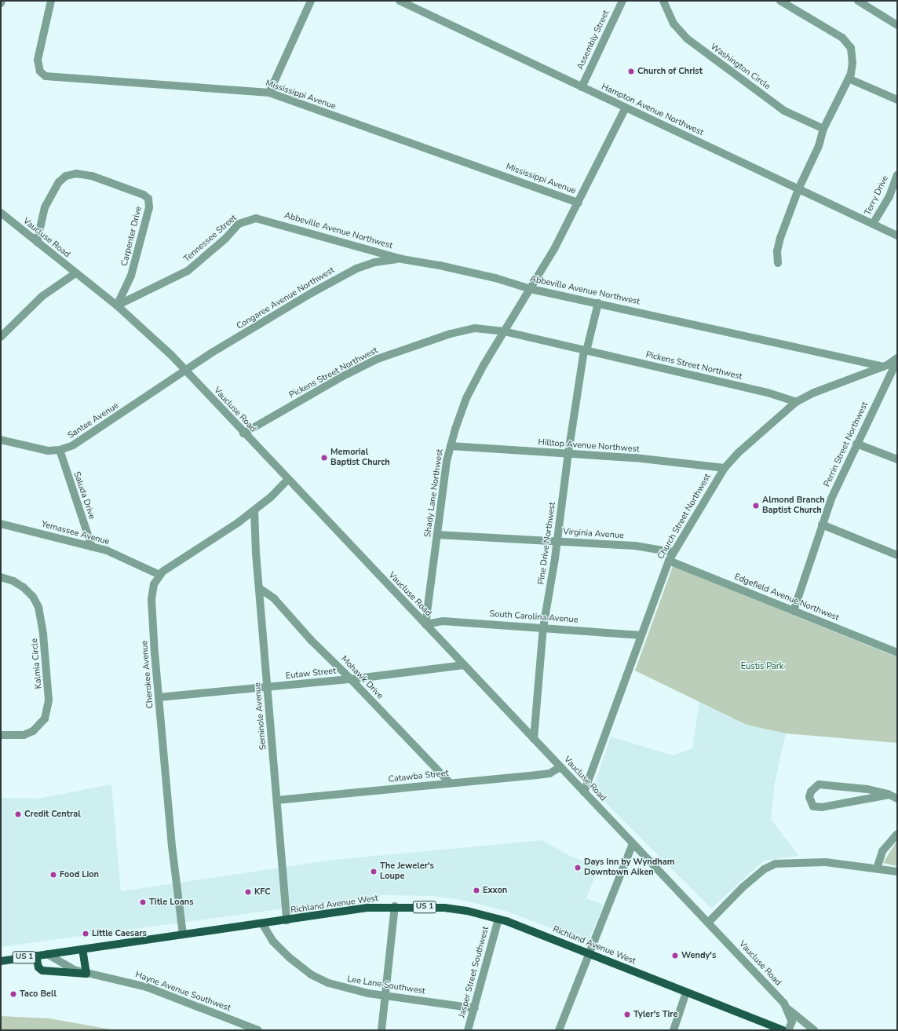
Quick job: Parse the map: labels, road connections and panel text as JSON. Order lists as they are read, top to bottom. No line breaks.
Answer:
{"streets":{"main road":["Richland Avenue West","US 1"],"street":["Assembly Street","Washington Circle","Mississippi Avenue","Hampton Avenue Northwest","Terry Drive","Abbeville Avenue Northwest","Carpenter Drive","Vaucluse Road","Tennessee Street","Congaree Avenue Northwest","Pickens Street Northwest","Santee Avenue","Perrin Street Northwest","Hilltop Avenue Northwest","Shady Lane Northwest","Saluda Drive","Church Street Northwest","Yemassee Avenue","Virginia Avenue","Pine Drive Northwest","Edgefield Avenue Northwest","South Carolina Avenue","Kalmia Circle","Eutaw Street","Cherokee Avenue","Mohawk Drive","Seminole Avenue","Catawba Street","Jasper Street Southwest","Lee Lane Southwest","Hayne Avenue Southwest"]},"crossings":[["Assembly Street","Hampton Avenue Northwest"],["Mississippi Avenue","Shady Lane Northwest"],["Hampton Avenue Northwest","Terry Drive"],["Hampton Avenue Northwest","Shady Lane Northwest"],["Abbeville Avenue Northwest","Tennessee Street"],["Abbeville Avenue Northwest","Congaree Avenue Northwest"],["Abbeville Avenue Northwest","Shady Lane Northwest"],["Abbeville Avenue Northwest","Church Street Northwest"],["Abbeville Avenue Northwest","Pine Drive Northwest"],["Carpenter Drive","Vaucluse Road"],["Carpenter Drive","Tennessee Street"],["Vaucluse Road","Tennessee Street"],["Vaucluse Road","Congaree Avenue Northwest"],["Vaucluse Road","Pickens Street Northwest"],["Vaucluse Road","Santee Avenue"],["Vaucluse Road","Shady Lane Northwest"],["Vaucluse Road","Church Street Northwest"],["Vaucluse Road","Pine Drive Northwest"],["Vaucluse Road","South Carolina Avenue"],["Vaucluse Road","Eutaw Street"],["Vaucluse Road","Catawba Street"],["Congaree Avenue Northwest","Santee Avenue"],["Pickens Street Northwest","Shady Lane Northwest"],["Pickens Street Northwest","Church Street Northwest"],["Pickens Street Northwest","Pine Drive Northwest"],["Santee Avenue","Saluda Drive"],["Perrin Street Northwest","Church Street Northwest"],["Perrin Street Northwest","Edgefield Avenue Northwest"],["Hilltop Avenue Northwest","Shady Lane Northwest"],["Hilltop Avenue Northwest","Church Street Northwest"],["Hilltop Avenue Northwest","Pine Drive Northwest"],["Shady Lane Northwest","Virginia Avenue"],["Shady Lane Northwest","South Carolina Avenue"],["Saluda Drive","Yemassee Avenue"],["Church Street Northwest","Virginia Avenue"],["Church Street Northwest","Edgefield Avenue Northwest"],["Church Street Northwest","South Carolina Avenue"],["Yemassee Avenue","Cherokee Avenue"],["Virginia Avenue","Pine Drive Northwest"],["Pine Drive Northwest","South Carolina Avenue"],["Eutaw Street","Cherokee Avenue"],["Eutaw Street","Mohawk Drive"],["Eutaw Street","Seminole Avenue"],["Cherokee Avenue","Richland Avenue West"],["Mohawk Drive","Seminole Avenue"],["Mohawk Drive","Catawba Street"],["Seminole Avenue","Catawba Street"],["Seminole Avenue","Richland Avenue West"],["Richland Avenue West","Jasper Street Southwest"],["Richland Avenue West","Lee Lane Southwest"],["Richland Avenue West","Hayne Avenue Southwest"],["Jasper Street Southwest","Lee Lane Southwest"]],"parks":["Eustis Park"],"places":["Church of Christ","Memorial Baptist Church","Almond Branch Baptist Church","Credit Central","Days Inn by Wyndham Downtown Aiken","The Jeweler's Loupe","Food Lion","Exxon","KFC","Title Loans","Little Caesars","Wendy's","Taco Bell","Tyler's Tire"]}
